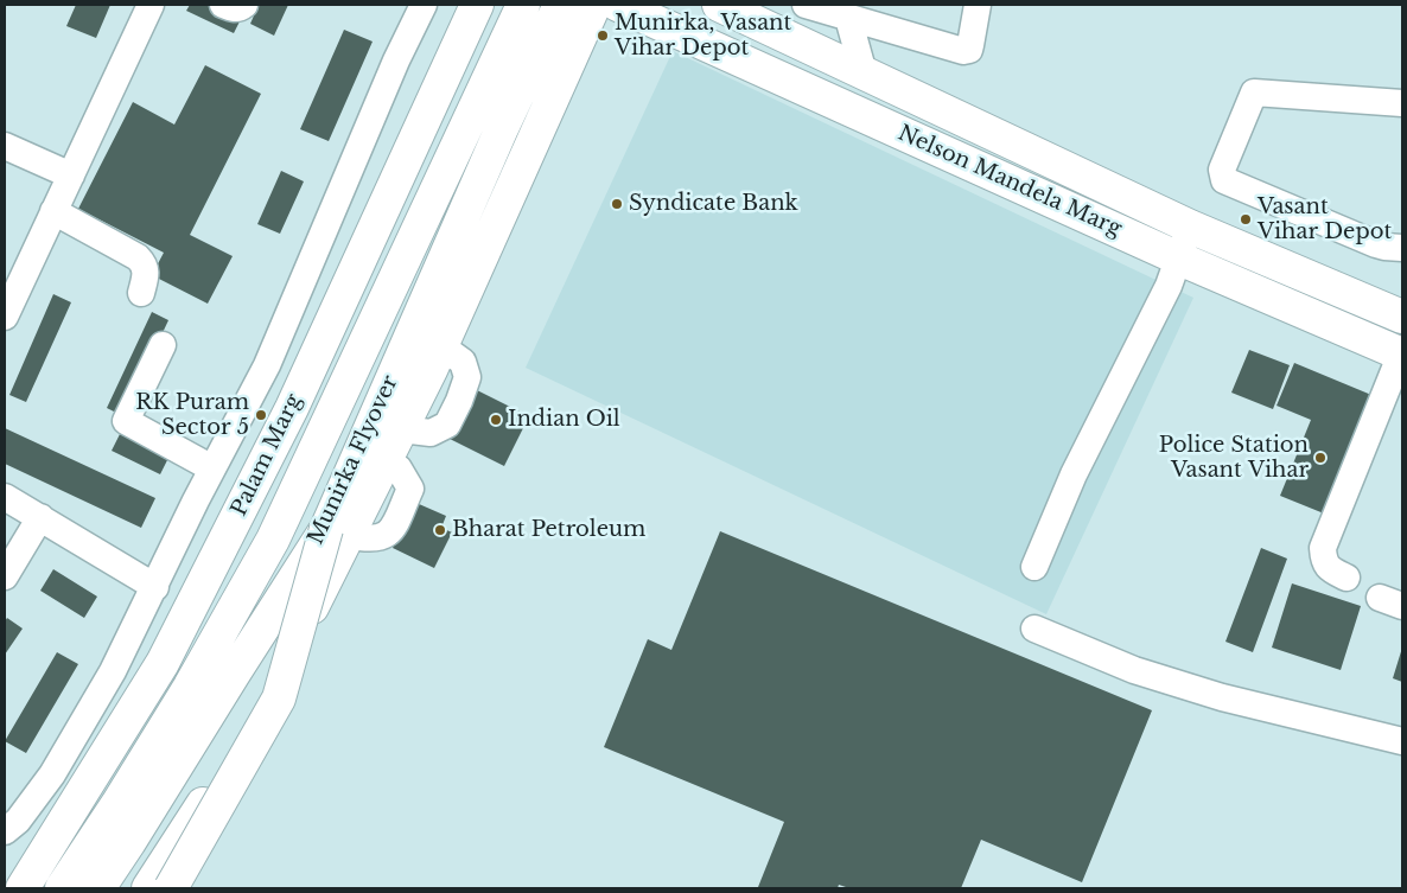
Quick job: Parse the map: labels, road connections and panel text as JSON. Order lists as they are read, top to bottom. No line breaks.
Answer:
{"streets":{"main road":["Nelson Mandela Marg","Palam Marg","Munirka Flyover"]},"places":["Munirka, Vasant Vihar Depot","Syndicate Bank","Vasant Vihar Depot","RK Puram Sector 5","Indian Oil","Police Station Vasant Vihar","Bharat Petroleum"]}
